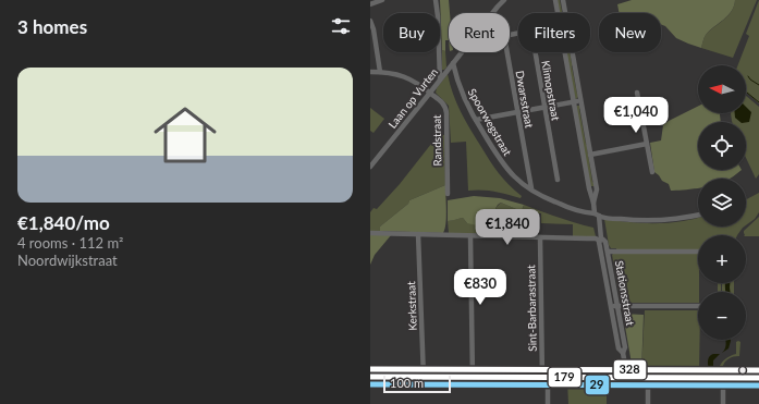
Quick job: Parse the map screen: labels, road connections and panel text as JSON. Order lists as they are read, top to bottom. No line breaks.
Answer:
{"streets":{"street":["Klimopstraat","Laan op Vurten","Dwarsstraat","Spoorwegstraat","Randstraat","Stationsstraat","Kerkstraat","Sint-Barbarastraat"]},"crossings":[["Laan op Vurten","Spoorwegstraat"],["Laan op Vurten","Randstraat"],["Spoorwegstraat","Stationsstraat"]],"lines":["transit line 328","transit line 179","transit line 29"],"scale_bar":"100 m","north":"left","page":{"heading":"3 homes","chip":["Buy","Rent","Filters","New"],"list":[{"name":"€1,840/mo","note":"4 rooms · 112 m² · Noordwijkstraat"}],"map_buttons":["+","−"],"price":["€1,040","€1,840","€830"],"scale":"100 m"}}
